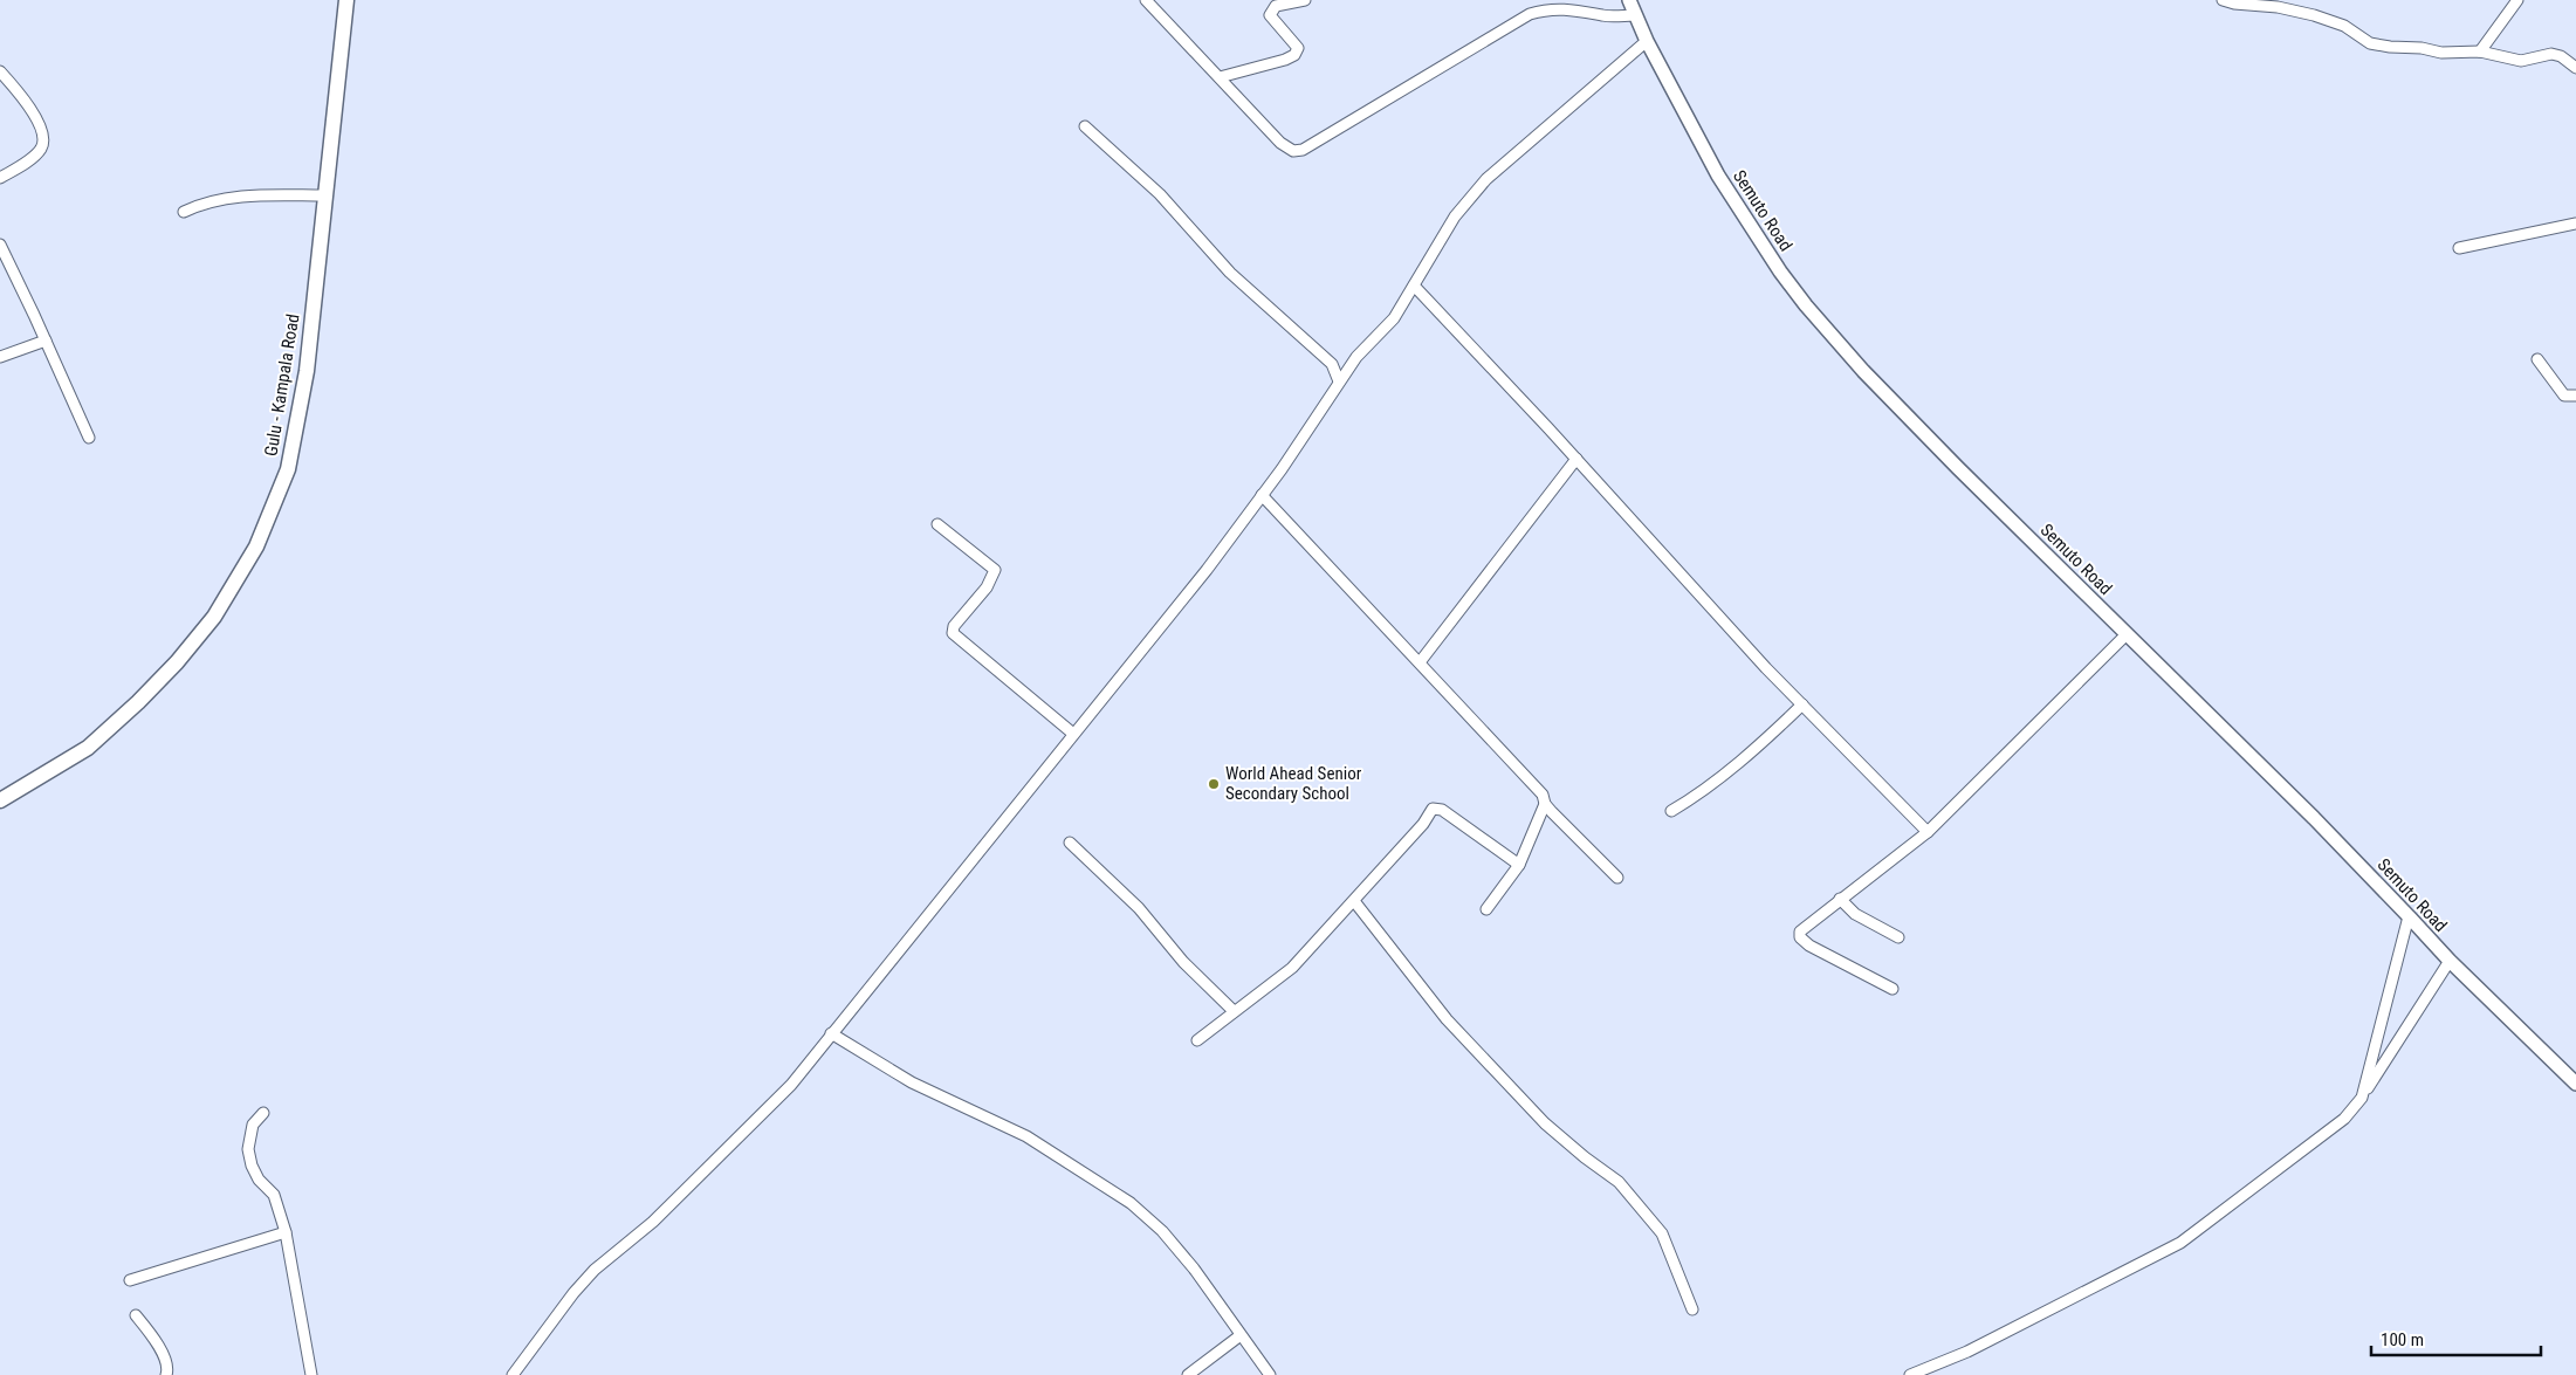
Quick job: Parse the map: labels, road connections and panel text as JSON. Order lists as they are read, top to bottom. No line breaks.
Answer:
{"streets":{"main road":["Semuto Road","Gulu - Kampala Road"]},"places":["World Ahead Senior Secondary School"],"scale_bar":"100 m"}
